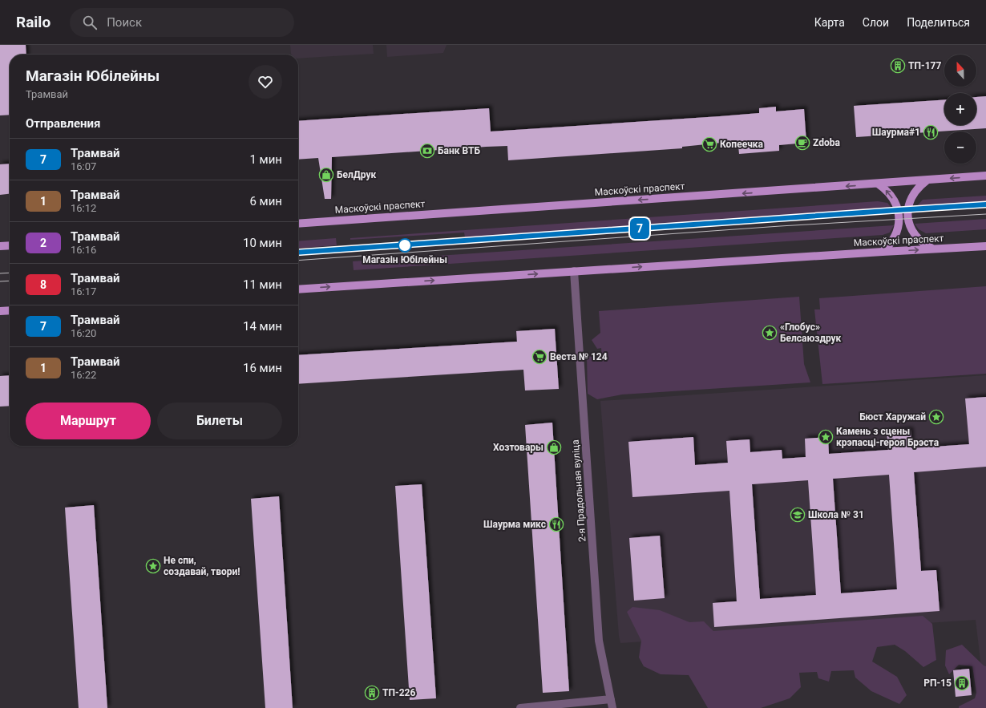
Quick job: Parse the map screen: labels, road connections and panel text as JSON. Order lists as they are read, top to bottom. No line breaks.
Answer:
{"streets":{"main road":["Маскоўскі праспект"],"street":["2-я Прадольная вуліца"]},"crossings":[["Маскоўскі праспект","2-я Прадольная вуліца"]],"places":{"building":["ТП-177","РП-15","ТП-226"],"restaurant":["Шаурма#1","Шаурма микс"],"cafe":["Zdoba"],"supermarket":["Копеечка","Веста № 124"],"bank":["Банк ВТБ"],"shop":["БелДрук","Хозтовары"],"other":["Магазін Юбілейны"],"place":["«Глобус» Белсаюздрук","Бюст Харужай","Камень з сцены крэпасці-героя Брэста","Не спи, создавай, твори!"],"school or university":["Школа № 31"]},"lines":["tram line 7"],"north":"top","page":{"header":"Railo","search":"Поиск","nav":["Карта","Слои","Поделиться"],"on_map":"7","map_buttons":["+","−"],"heading":[["Магазін Юбілейны","Трамвай"],"Отправления"],"list":[{"mark":"7","name":"Трамвай","note":"16:07","value":"1 мин"},{"mark":"1","name":"Трамвай","note":"16:12","value":"6 мин"},{"mark":"2","name":"Трамвай","note":"16:16","value":"10 мин"},{"mark":"8","name":"Трамвай","note":"16:17","value":"11 мин"},{"mark":"7","name":"Трамвай","note":"16:20","value":"14 мин"},{"mark":"1","name":"Трамвай","note":"16:22","value":"16 мин"}],"buttons":["Маршрут","Билеты"]}}
